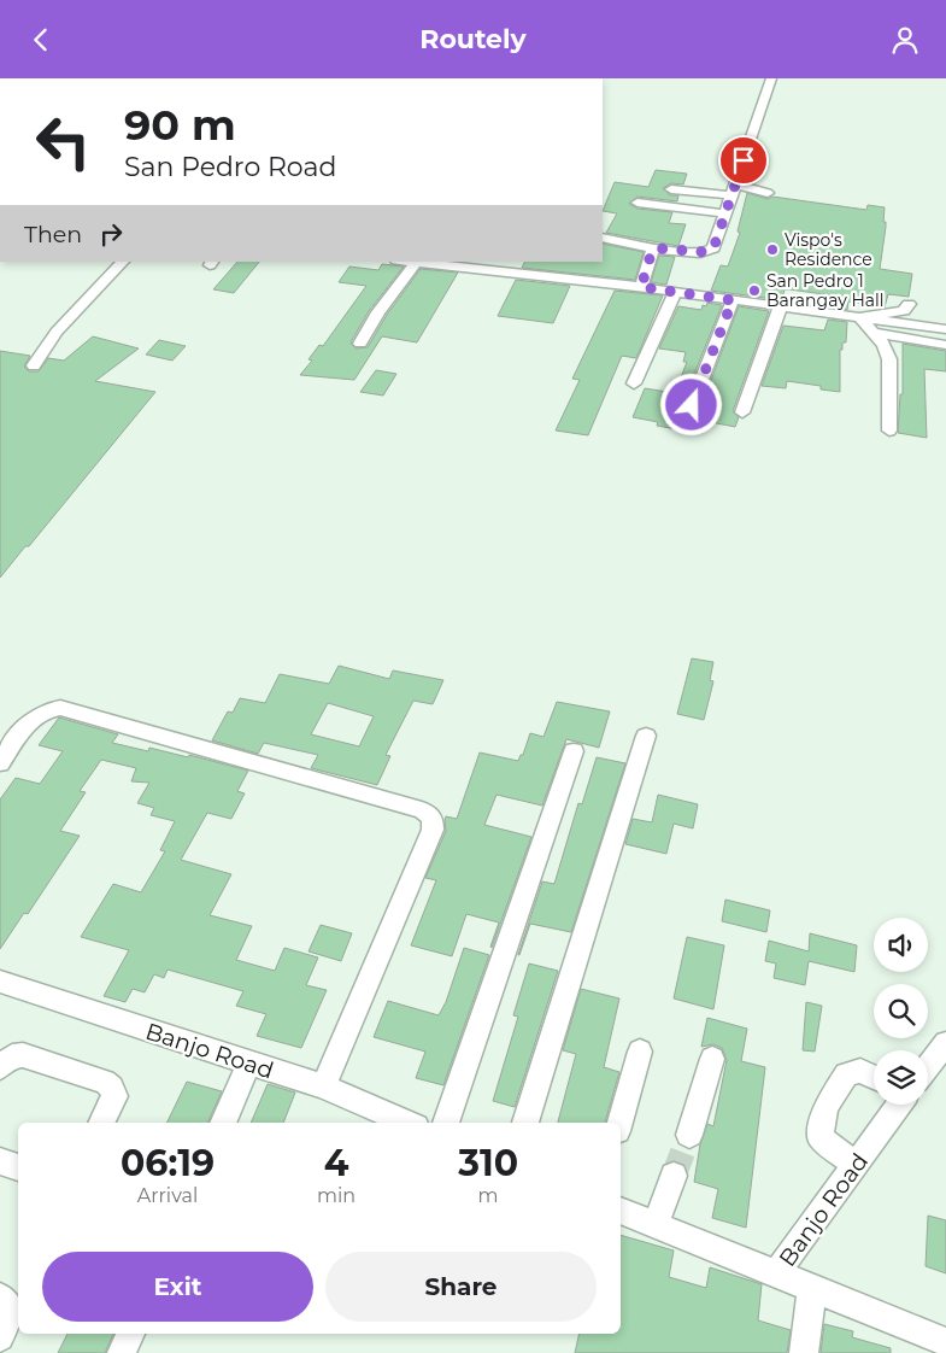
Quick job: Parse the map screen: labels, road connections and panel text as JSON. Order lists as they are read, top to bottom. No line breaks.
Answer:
{"streets":{"street":["Banjo Road"]},"places":["Vispo's Residence","San Pedro 1 Barangay Hall"],"page":{"header":"Routely","turn":["90 m","San Pedro Road"],"then":"Then","eta":["06:19","Arrival","4","min","310","m"],"buttons":["Exit","Share"]}}
